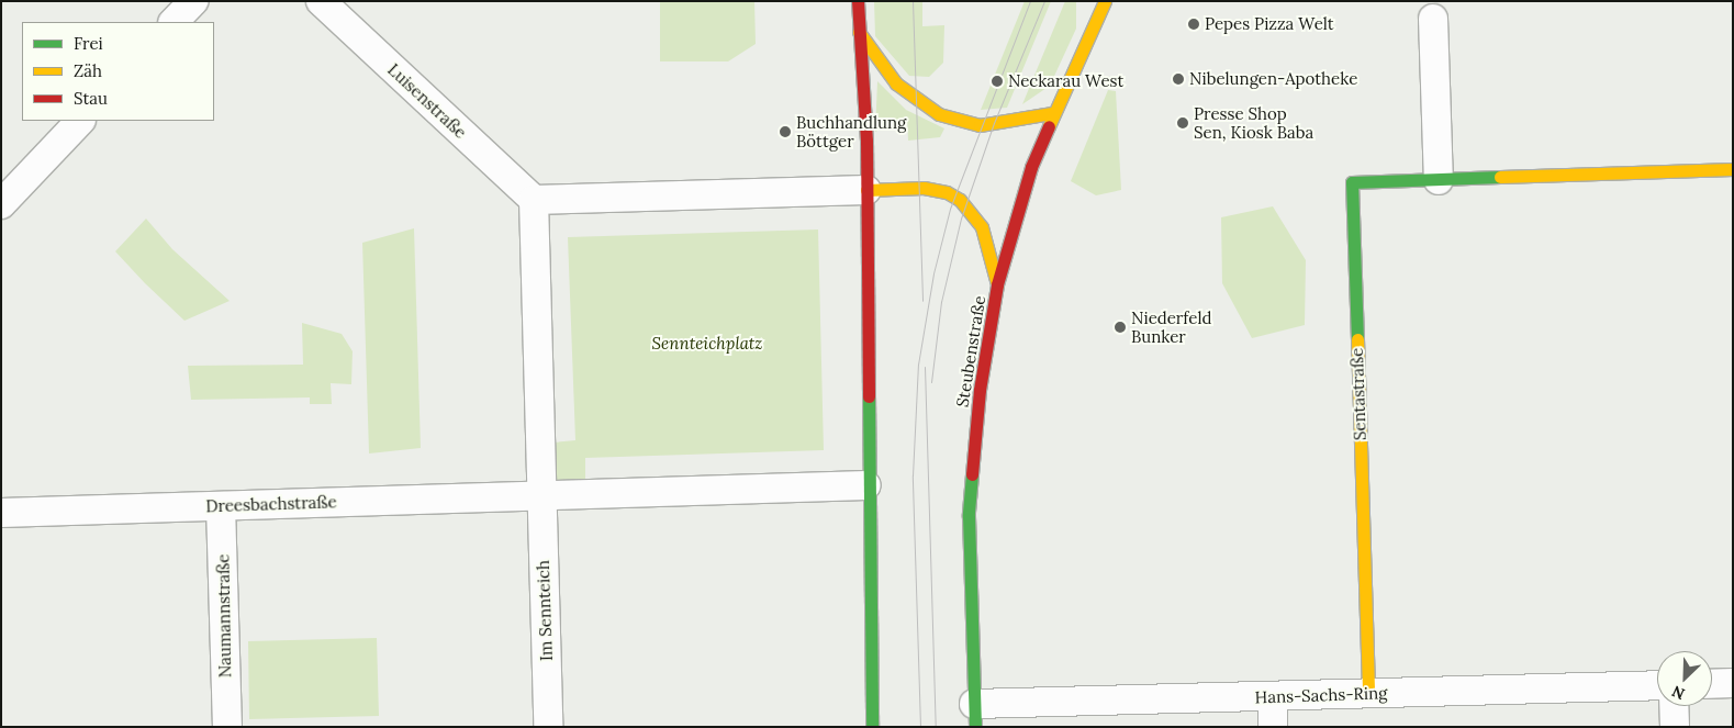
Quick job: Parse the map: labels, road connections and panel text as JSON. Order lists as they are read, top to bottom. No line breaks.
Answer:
{"streets":{"street":["Luisenstraße","Steubenstraße","Sentastraße","Dreesbachstraße","Im Sennteich","Naumannstraße","Hans-Sachs-Ring"]},"crossings":[["Steubenstraße","Hans-Sachs-Ring"],["Sentastraße","Hans-Sachs-Ring"],["Dreesbachstraße","Im Sennteich"],["Dreesbachstraße","Naumannstraße"]],"parks":["Sennteichplatz"],"places":["Pepes Pizza Welt","Nibelungen-Apotheke","Neckarau West","Presse Shop Sen, Kiosk Baba","Buchhandlung Böttger","Niederfeld Bunker"],"legend":["Frei","Zäh","Stau"],"north":"bottom left"}
